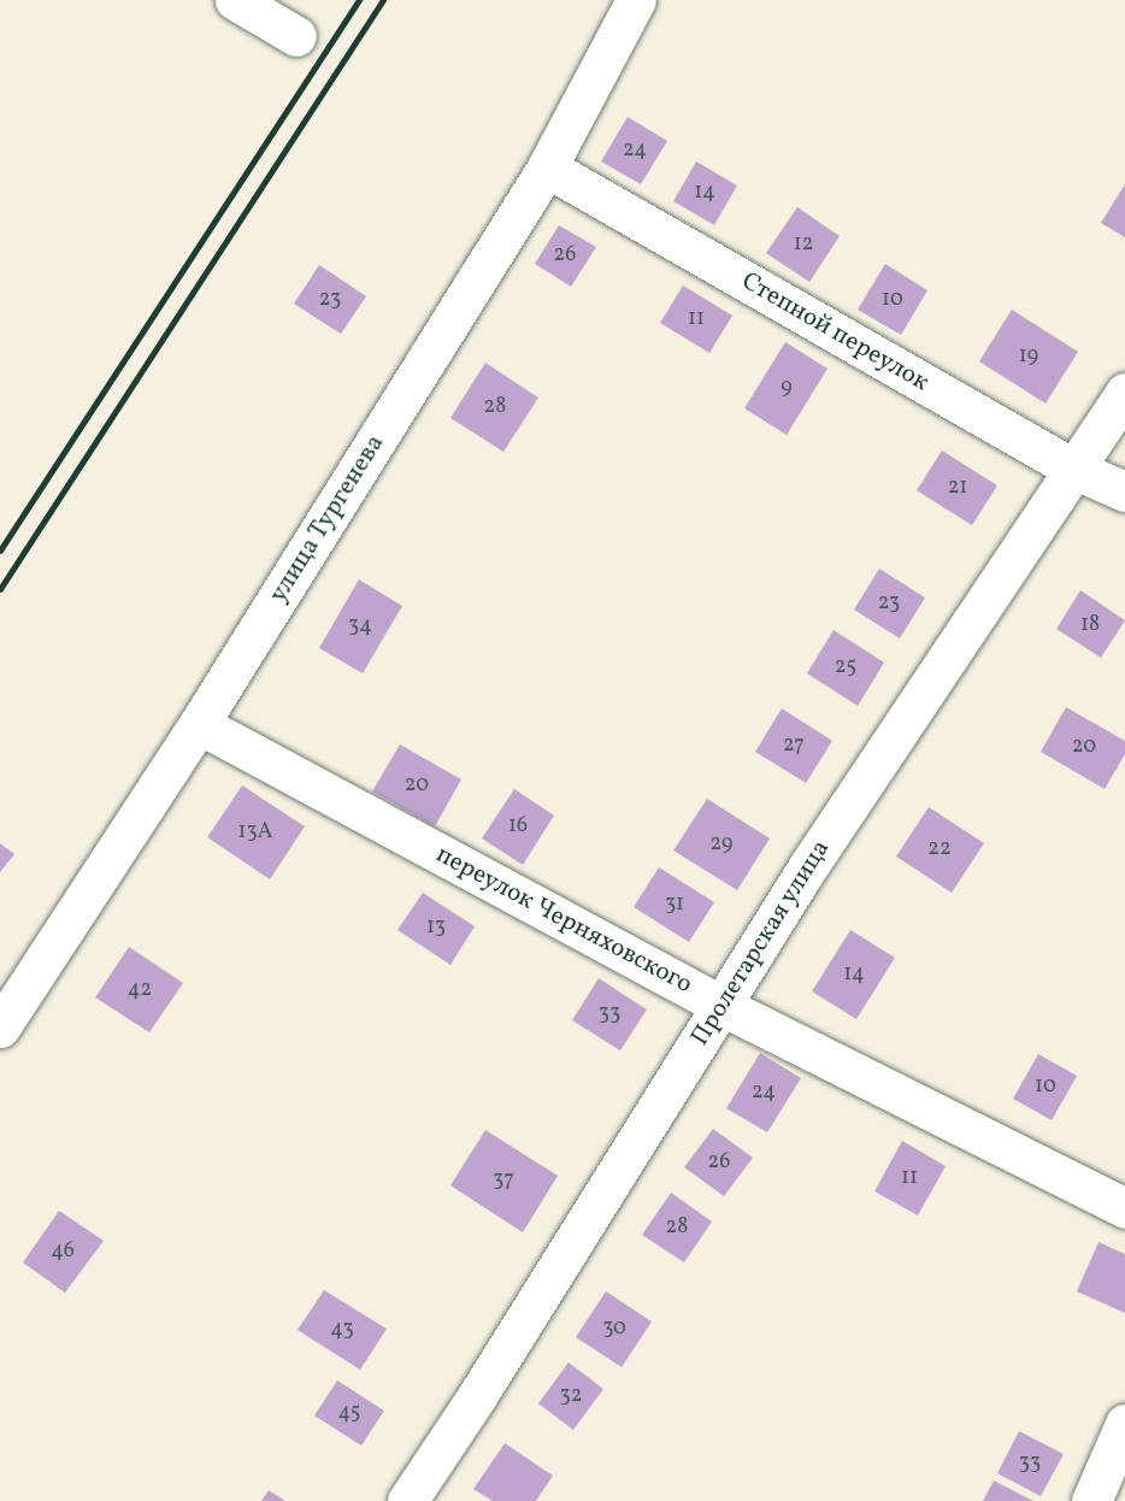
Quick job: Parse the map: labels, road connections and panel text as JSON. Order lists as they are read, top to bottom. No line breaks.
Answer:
{"streets":{"street":["Степной переулок","улица Тургенева","переулок Черняховского","Пролетарская улица"]},"crossings":[["Степной переулок","улица Тургенева"],["Степной переулок","Пролетарская улица"],["улица Тургенева","переулок Черняховского"],["переулок Черняховского","Пролетарская улица"]],"house_numbers":["24","14","12","26","23","10","11","19","9","28","21","23","18","34","25","27","20","20","16","13А","29","22","31","13","14","42","33","10","24","26","11","37","28","46","30","43","32","45","33"]}
